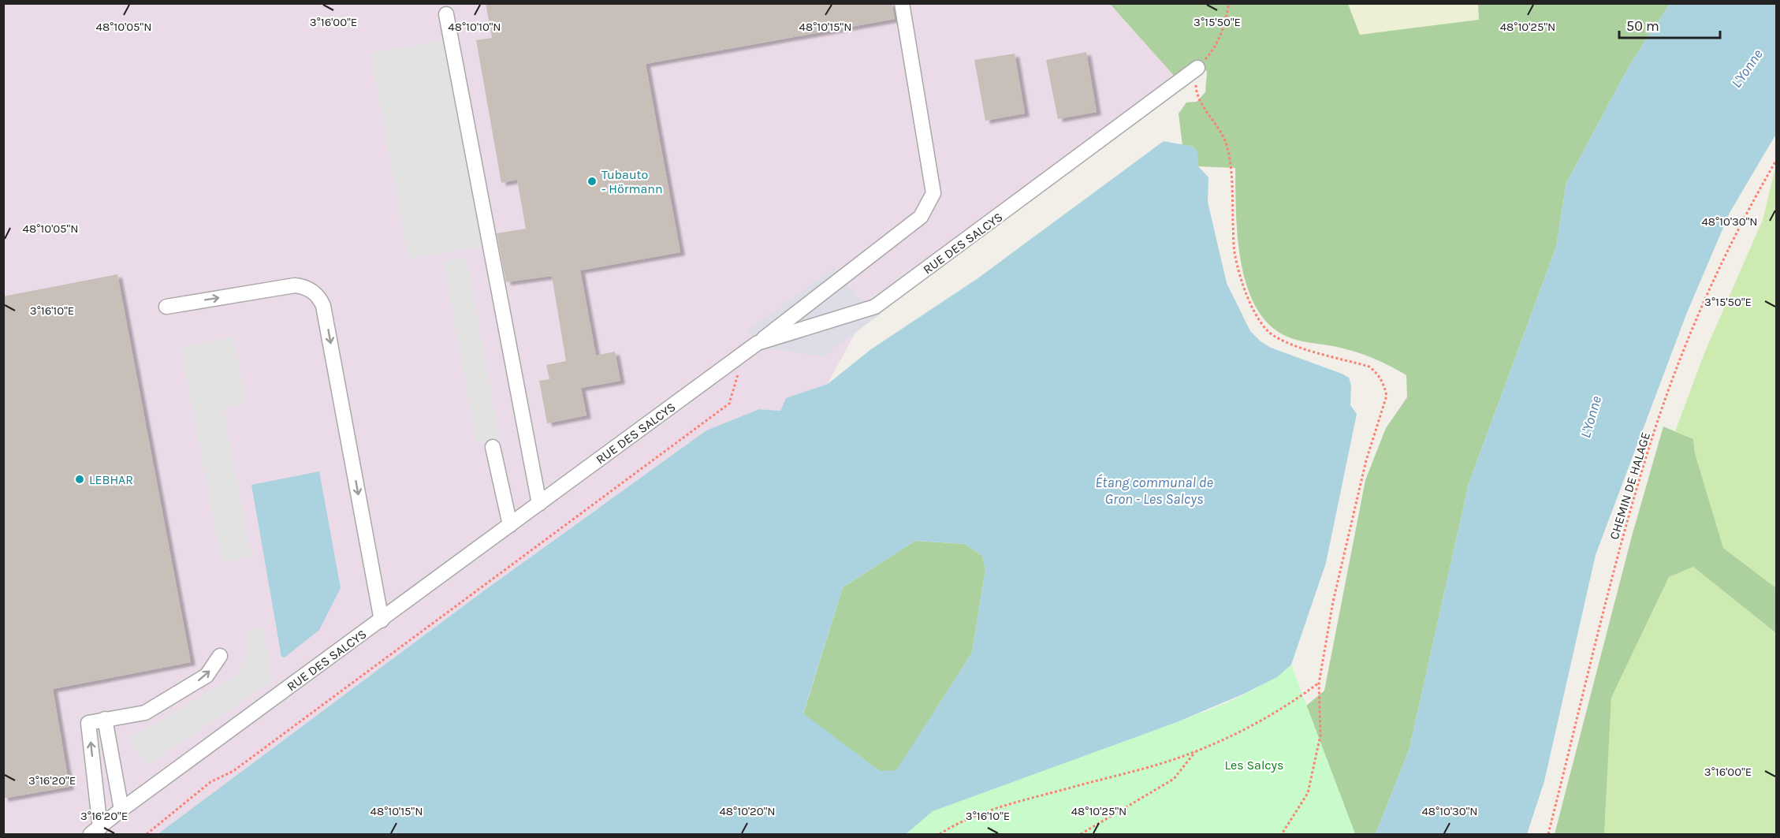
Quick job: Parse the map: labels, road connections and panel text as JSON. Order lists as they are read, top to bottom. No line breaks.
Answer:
{"streets":{"street":["RUE DES SALCYS"],"path":["CHEMIN DE HALAGE"]},"water":["L'Yonne","Étang communal de Gron - Les Salcys"],"parks":["Les Salcys"],"places":["Tubauto - Hörmann","LEBHAR"],"scale_bar":"50 m","coordinates":["3°16'00\"E","3°15'50\"E","48°10'05\"N","48°10'10\"N","48°10'15\"N","48°10'25\"N","48°10'30\"N","3°16'10\"E","3°16'20\"E","48°10'20\"N"]}
